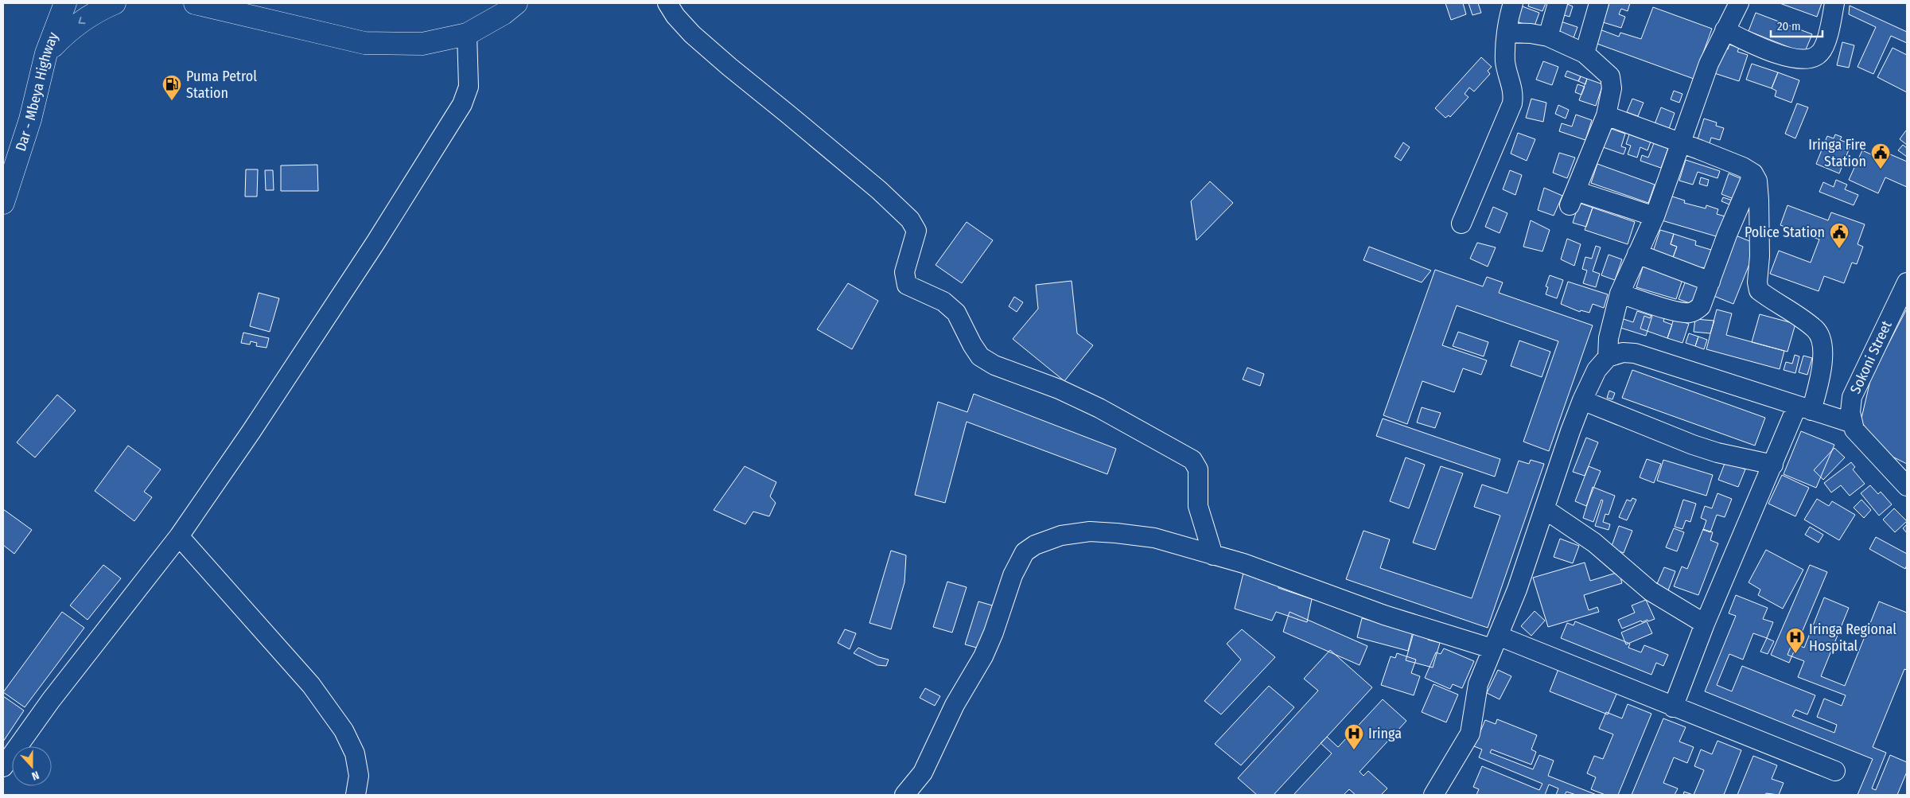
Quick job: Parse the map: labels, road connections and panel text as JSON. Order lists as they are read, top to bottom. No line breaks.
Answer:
{"streets":{"highway":["Dar - Mbeya Highway"],"street":["Sokoni Street"]},"places":{"fuel station":["Puma Petrol Station"],"public building":["Iringa Fire Station","Police Station"],"hospital":["Iringa Regional Hospital","Iringa"]},"scale_bar":"20 m","north":"bottom"}
